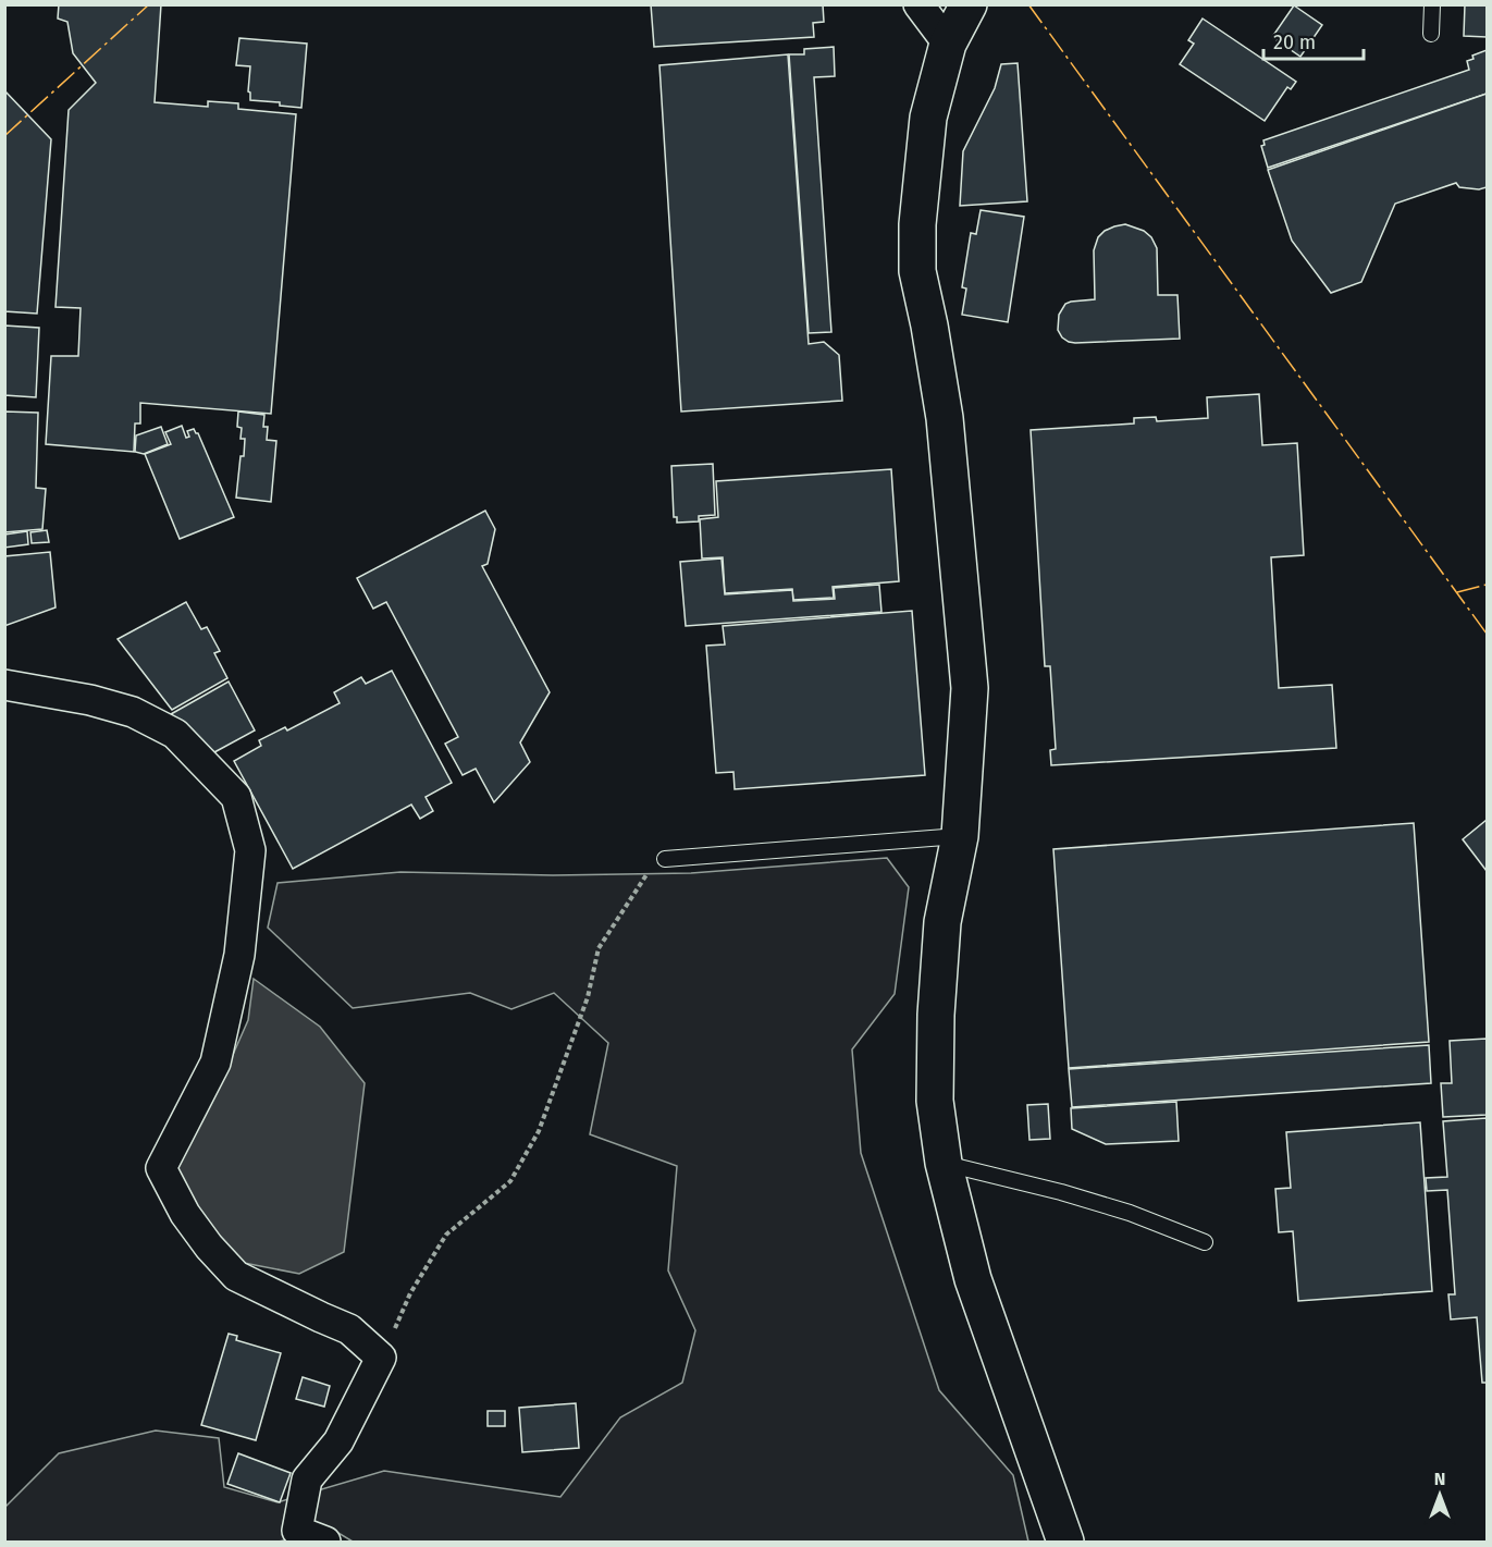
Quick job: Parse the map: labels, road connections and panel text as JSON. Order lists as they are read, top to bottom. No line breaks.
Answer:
{"scale_bar":"20 m","north":"top"}
